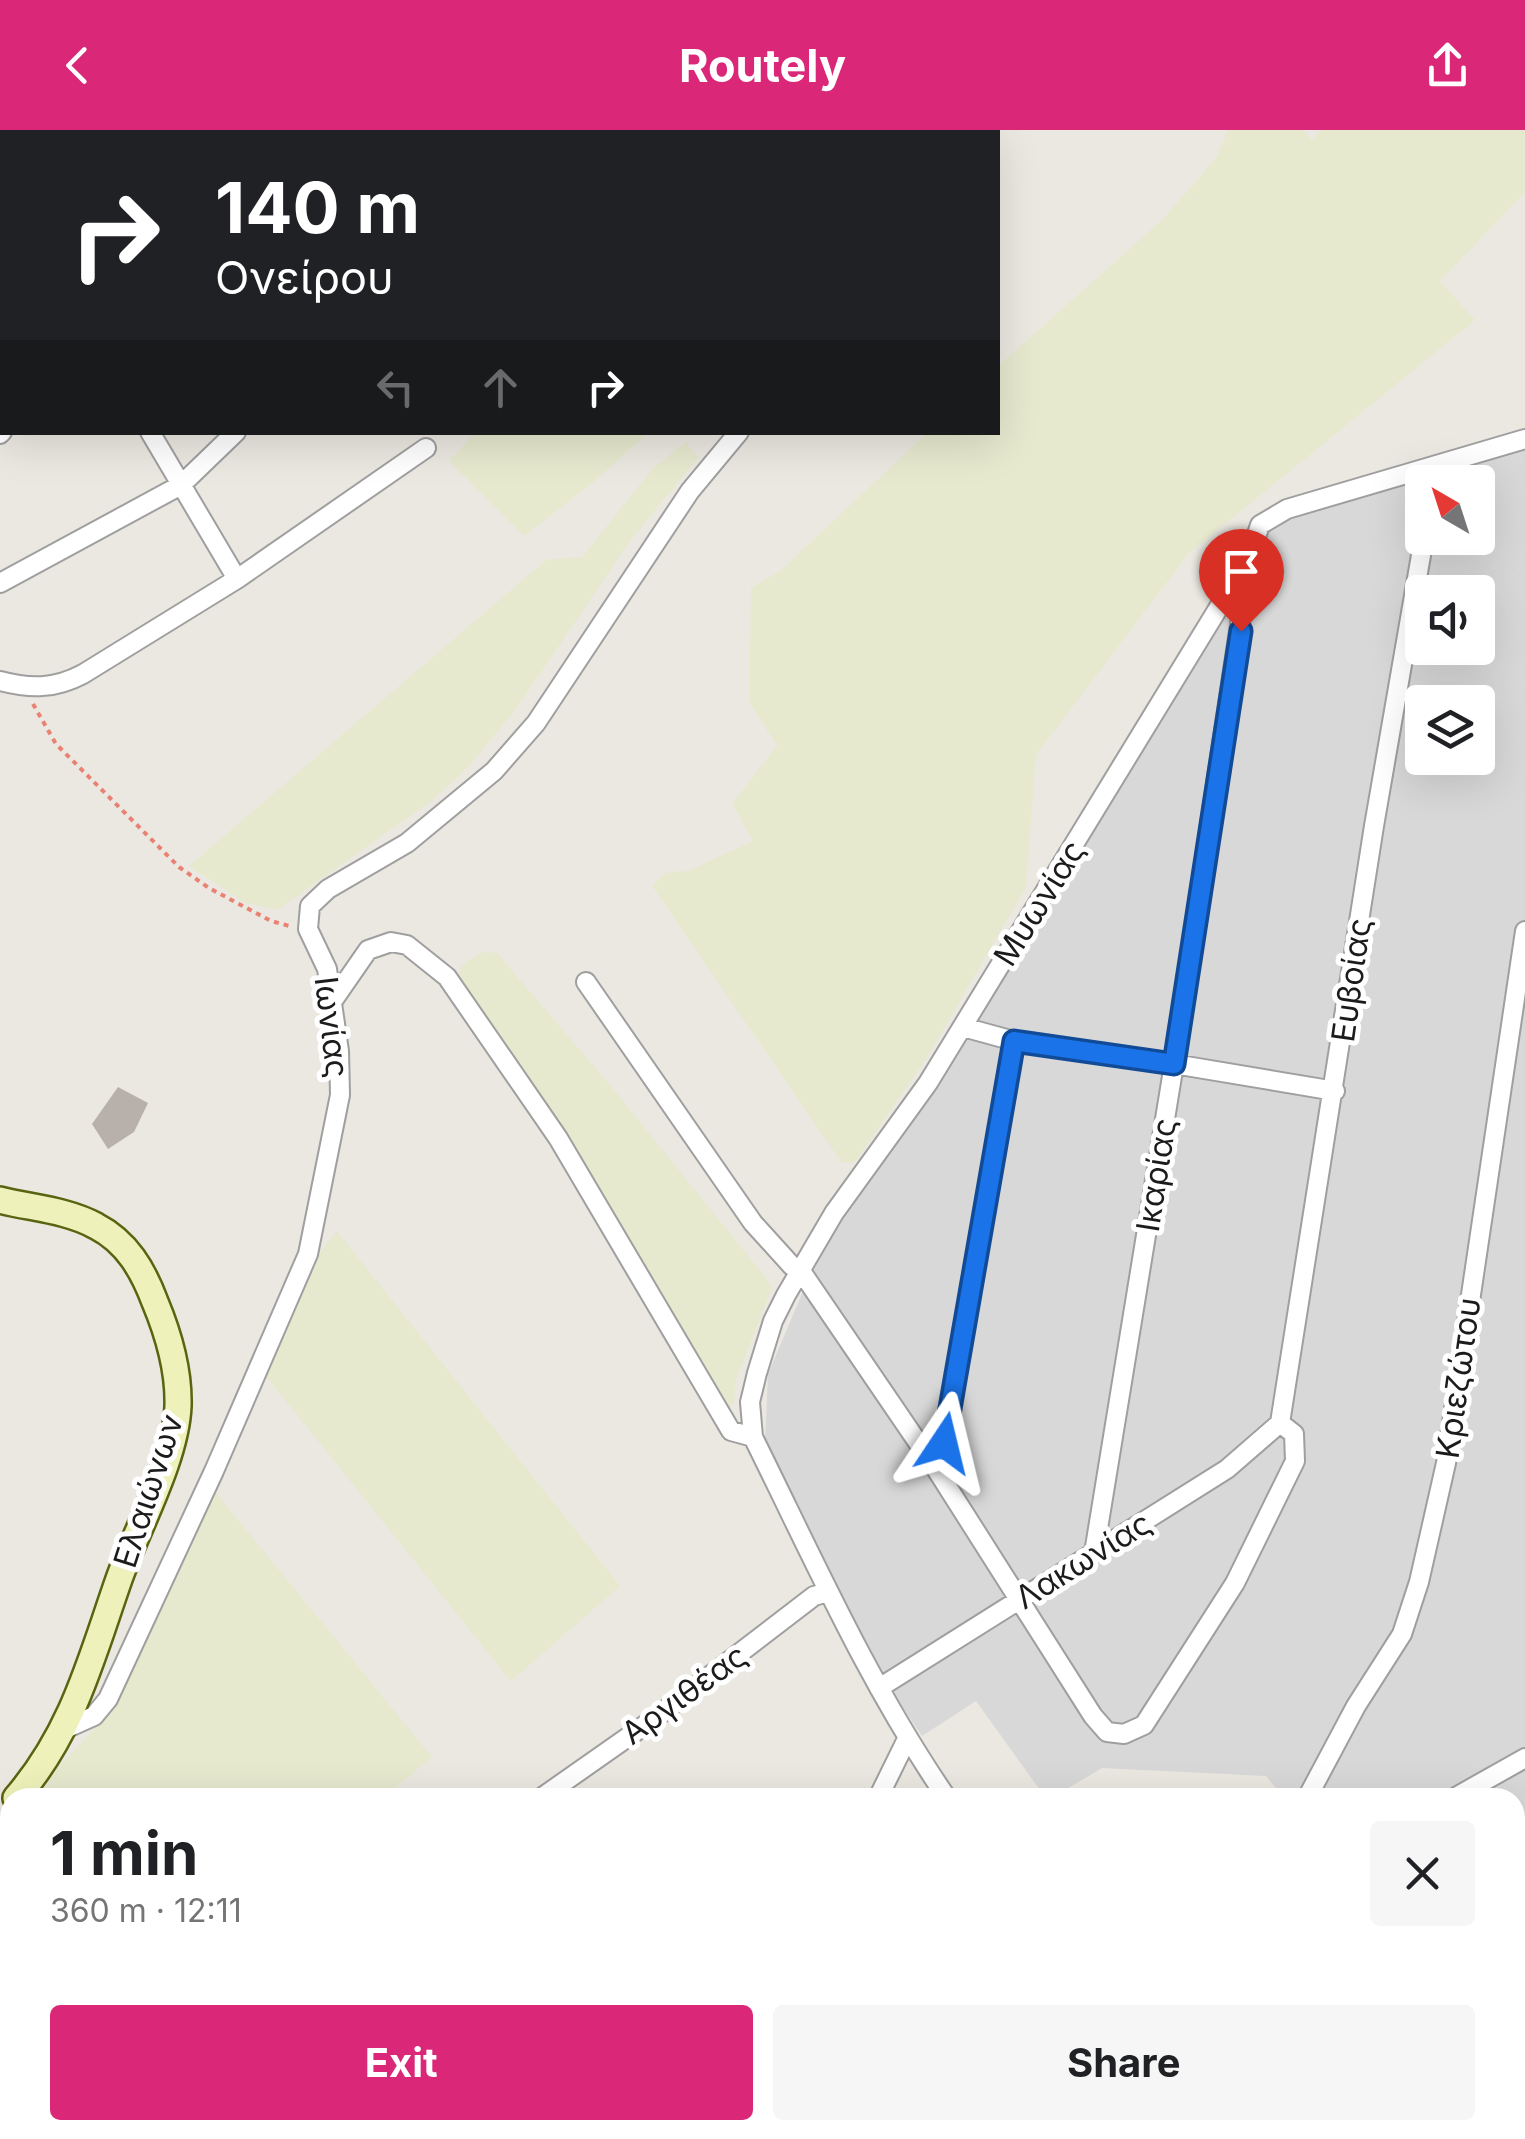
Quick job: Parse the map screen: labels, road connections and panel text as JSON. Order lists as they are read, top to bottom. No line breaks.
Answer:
{"streets":{"main road":["Ελαιώνων"],"street":["Μυωνίας","Ευβοίας","Ιωνίας","Ικαρίας","Κριεζώτου","Λακωνίας","Αργιθέας"]},"crossings":[["Μυωνίας","Ικαρίας"],["Ευβοίας","Λακωνίας"],["Ιωνίας","Ελαιώνων"],["Ικαρίας","Λακωνίας"]],"north":"top left","page":{"header":"Routely","turn":["140 m","Ονείρου"],"heading":["1 min","360 m · 12:11"],"buttons":["Exit","Share"]}}
